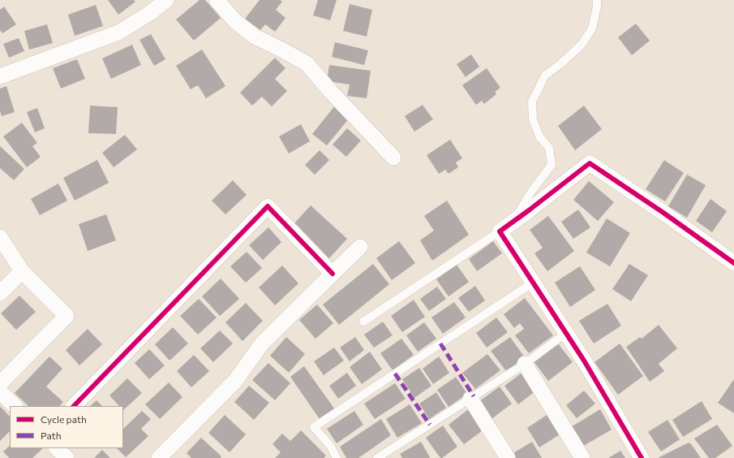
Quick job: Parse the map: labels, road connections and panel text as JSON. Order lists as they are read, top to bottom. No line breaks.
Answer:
{"legend":["Cycle path","Path"]}
